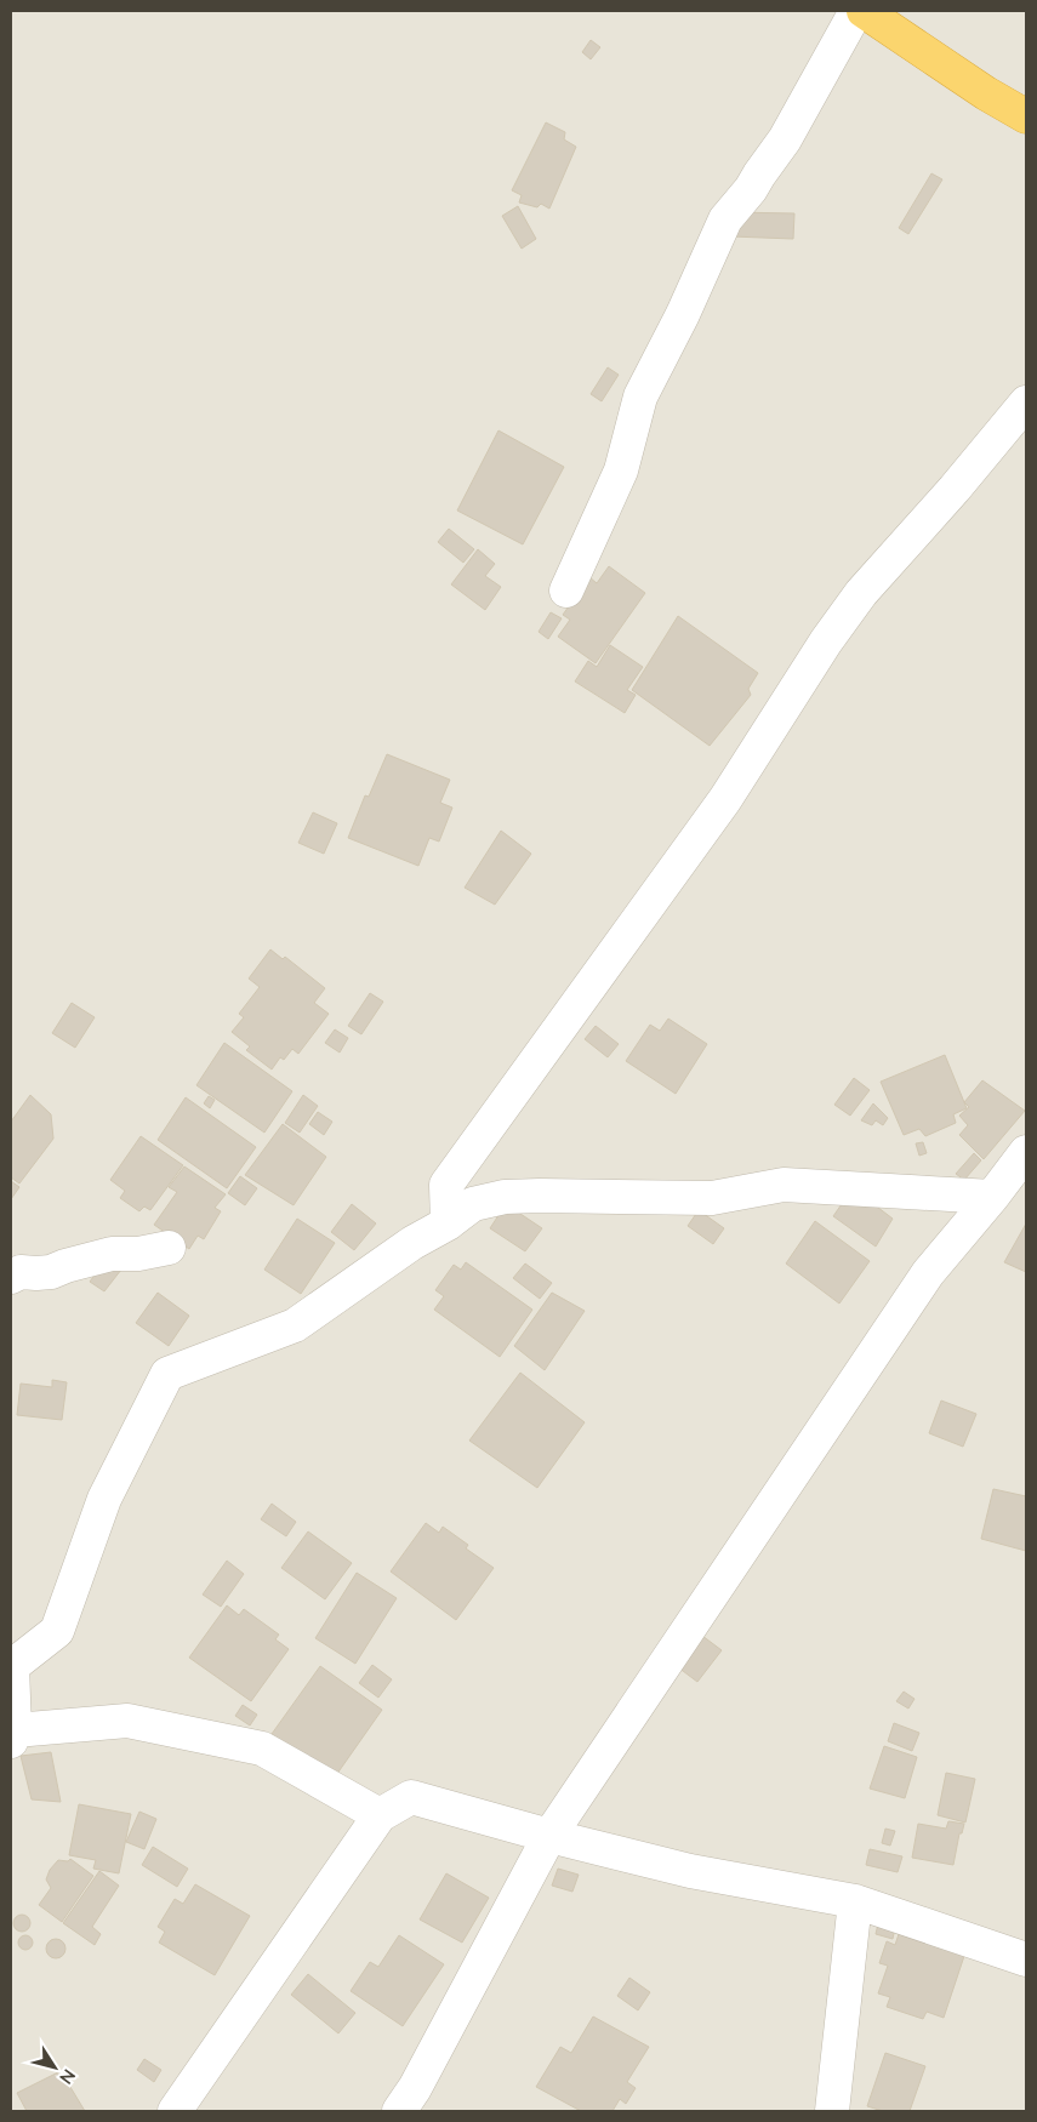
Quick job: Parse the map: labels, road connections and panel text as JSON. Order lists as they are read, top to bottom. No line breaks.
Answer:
{"north":"bottom right"}
